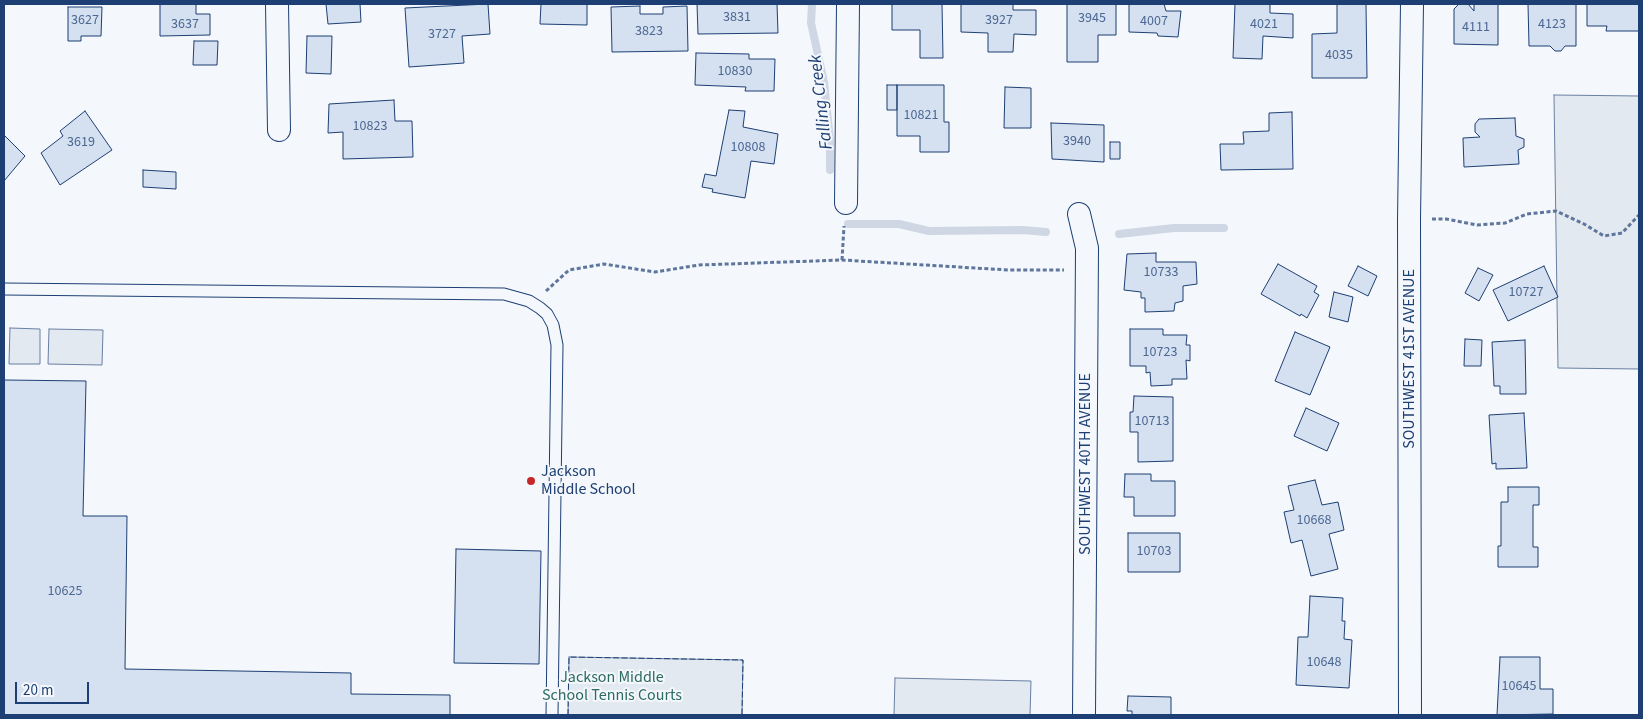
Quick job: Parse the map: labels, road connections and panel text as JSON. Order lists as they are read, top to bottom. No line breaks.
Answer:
{"streets":{"street":["SOUTHWEST 41ST AVENUE","SOUTHWEST 40TH AVENUE"]},"water":["Falling Creek"],"parks":["Jackson Middle School Tennis Courts"],"places":["Jackson Middle School"],"house_numbers":["3831","3945","3627","3927","4007","3637","4021","4123","4111","3823","3727","4035","10830","10821","10823","3940","3619","10808","10733","10727","10723","10713","10668","10703","10625","10648","10645"],"scale_bar":"20 m"}
